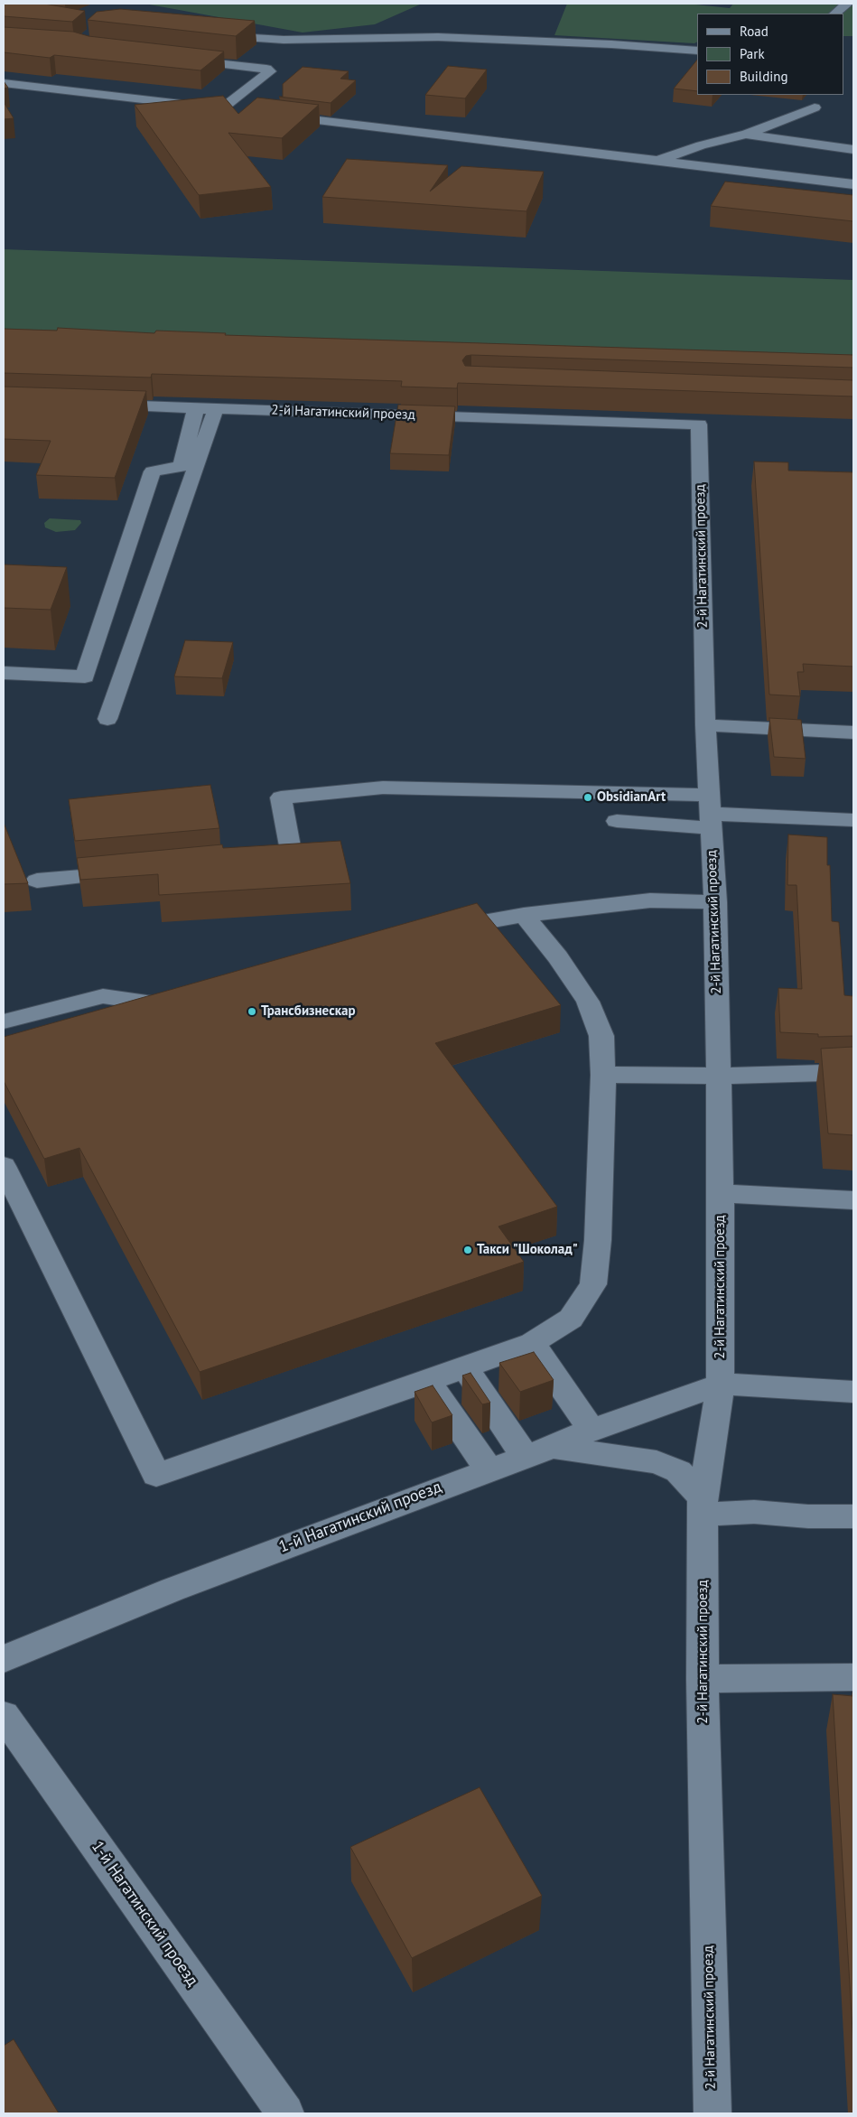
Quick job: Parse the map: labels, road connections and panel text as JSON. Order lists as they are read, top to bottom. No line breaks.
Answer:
{"streets":{"street":["2-й Нагатинский проезд","1-й Нагатинский проезд"]},"crossings":[["2-й Нагатинский проезд","1-й Нагатинский проезд"]],"places":["ObsidianArt","Трансбизнескар","Такси \"Шоколад\""],"legend":["Road","Park","Building"]}
